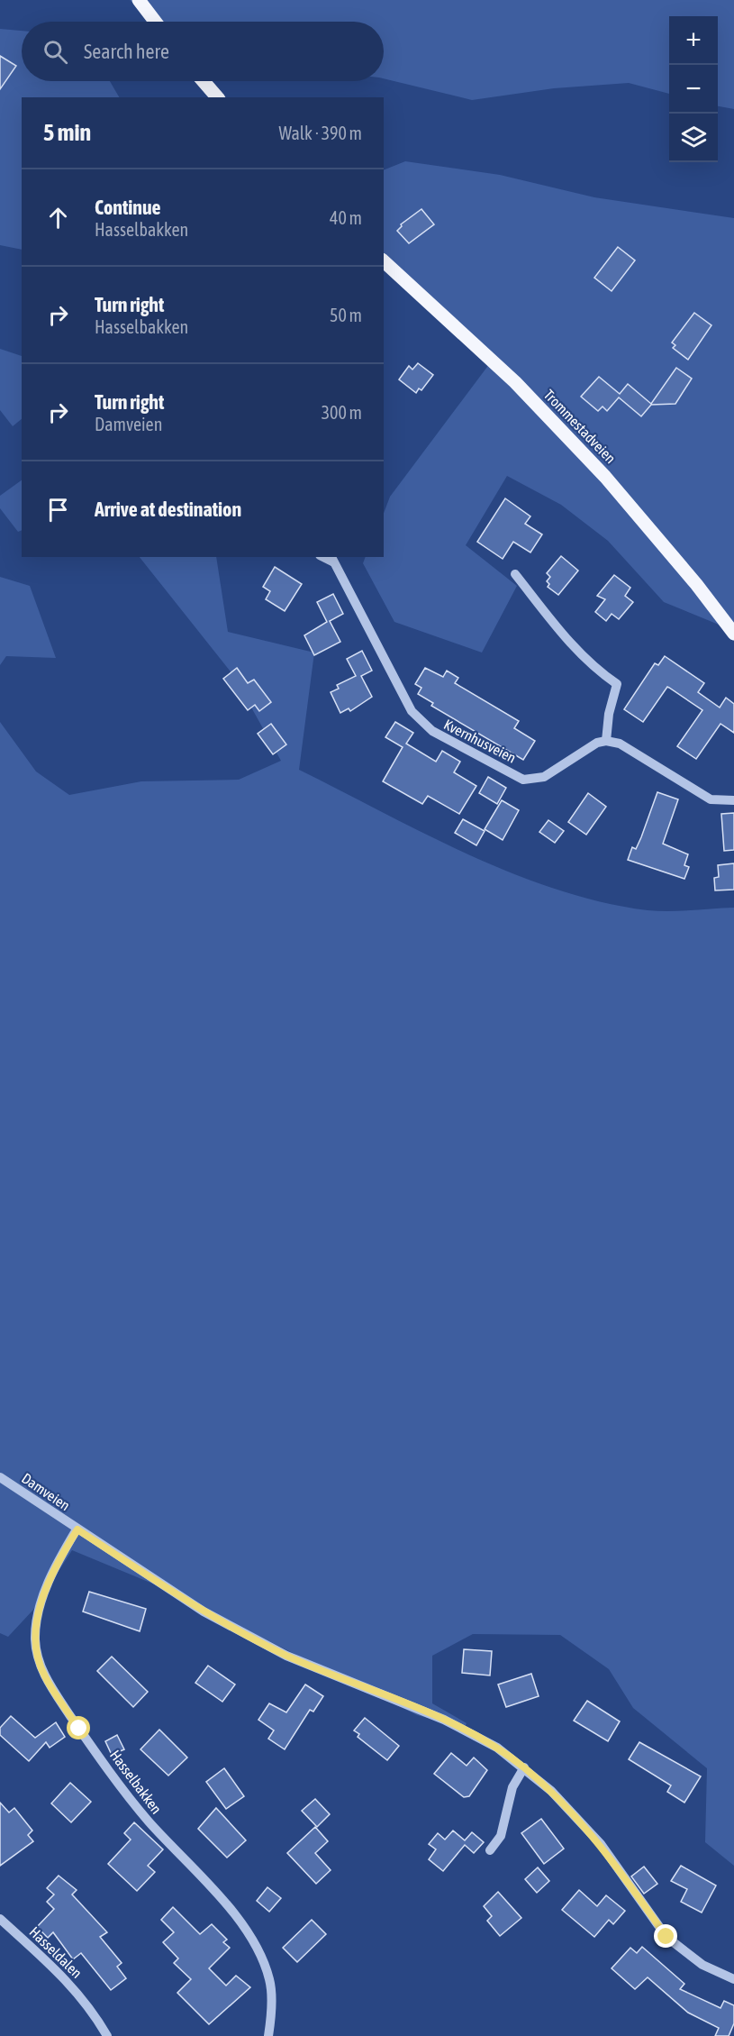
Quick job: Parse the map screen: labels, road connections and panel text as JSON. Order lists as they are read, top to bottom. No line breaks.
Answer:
{"streets":{"main road":["Trommestadveien"],"street":["Kvernhusveien","Damveien","Hasselbakken","Hasseldalen"]},"crossings":[["Damveien","Hasselbakken"]],"page":{"map_buttons":["+","−"],"search":"Search here","heading":["5 min","Walk · 390 m"],"list":[["Continue","Hasselbakken","40 m"],["Turn right","Hasselbakken","50 m"],["Turn right","Damveien","300 m"],"Arrive at destination"]}}
